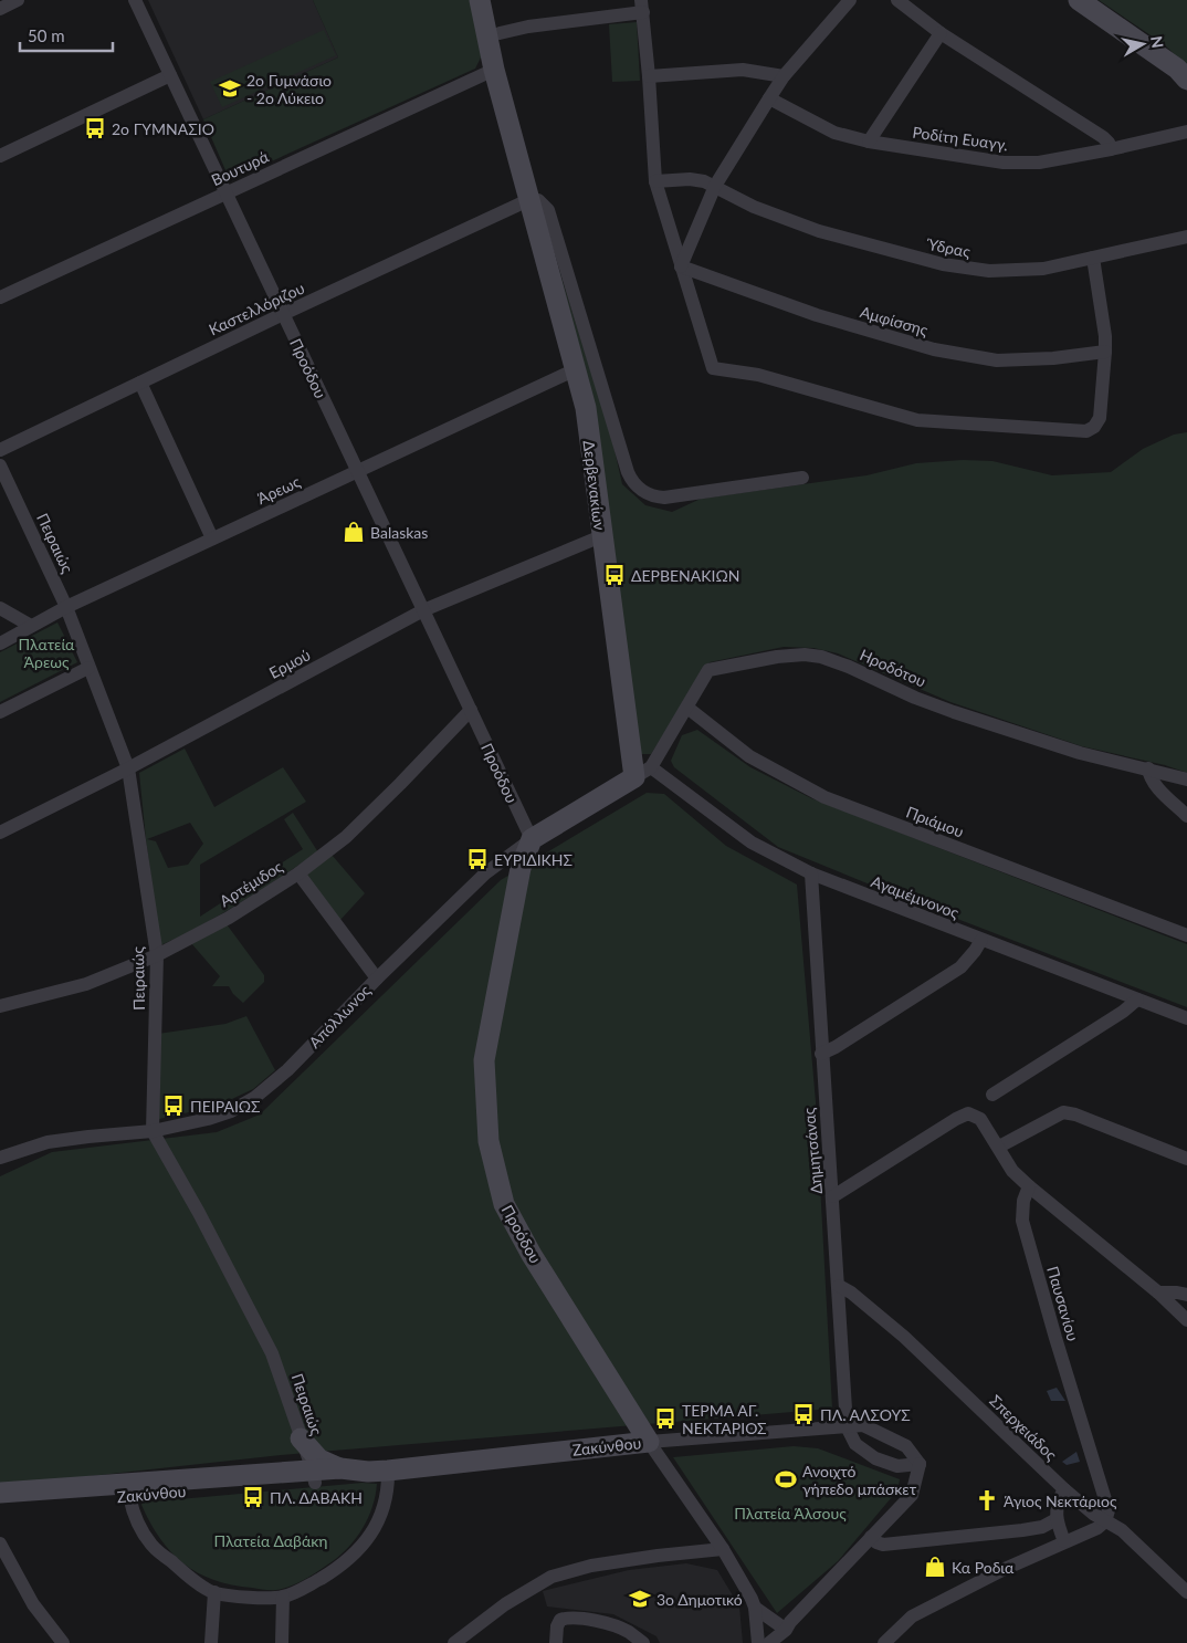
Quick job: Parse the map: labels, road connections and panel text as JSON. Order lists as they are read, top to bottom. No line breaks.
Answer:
{"streets":{"street":["Ροδίτη Ευαγγ.","Βουτυρά","Ύδρας","Καστελλόριζου","Αμφίσσης","Προόδου","Δερβενακίων","Άρεως","Πειραιώς","Ερμού","Ηροδότου","Πριάμου","Αρτέμιδος","Αγαμέμνονος","Απόλλωνος","Δημητσάνας","Παυσανίου","Σπερχειάδος","Ζακύνθου"]},"crossings":[["Βουτυρά","Προόδου"],["Βουτυρά","Δερβενακίων"],["Καστελλόριζου","Προόδου"],["Καστελλόριζου","Δερβενακίων"],["Προόδου","Άρεως"],["Προόδου","Ερμού"],["Προόδου","Αρτέμιδος"],["Προόδου","Απόλλωνος"],["Προόδου","Ζακύνθου"],["Δερβενακίων","Άρεως"],["Δερβενακίων","Ερμού"],["Δερβενακίων","Ηροδότου"],["Δερβενακίων","Αγαμέμνονος"],["Δερβενακίων","Απόλλωνος"],["Άρεως","Πειραιώς"],["Πειραιώς","Ερμού"],["Πειραιώς","Αρτέμιδος"],["Πειραιώς","Απόλλωνος"],["Πειραιώς","Ζακύνθου"],["Ηροδότου","Πριάμου"],["Ηροδότου","Αγαμέμνονος"],["Ηροδότου","Απόλλωνος"],["Αγαμέμνονος","Απόλλωνος"],["Αγαμέμνονος","Δημητσάνας"],["Δημητσάνας","Σπερχειάδος"],["Δημητσάνας","Ζακύνθου"],["Παυσανίου","Σπερχειάδος"]],"parks":["Πλατεία Άρεως","Πλατεία Άλσους","Πλατεία Δαβάκη"],"places":{"school or university":["2ο Γυμνάσιο - 2ο Λύκειο","3ο Δημοτικό"],"bus stop":["2ο ΓΥΜΝΑΣΙΟ","ΔΕΡΒΕΝΑΚΙΩΝ","ΕΥΡΙΔΙΚΗΣ","ΠΕΙΡΑΙΩΣ","ΠΛ. ΑΛΣΟΥΣ","ΤΕΡΜΑ ΑΓ. ΝΕΚΤΑΡΙΟΣ","ΠΛ. ΔΑΒΑΚΗ"],"shop":["Balaskas","Κα Ροδια"],"sports":["Ανοιχτό γήπεδο μπάσκετ"],"church":["Άγιος Νεκτάριος"]},"scale_bar":"50 m","north":"right"}
